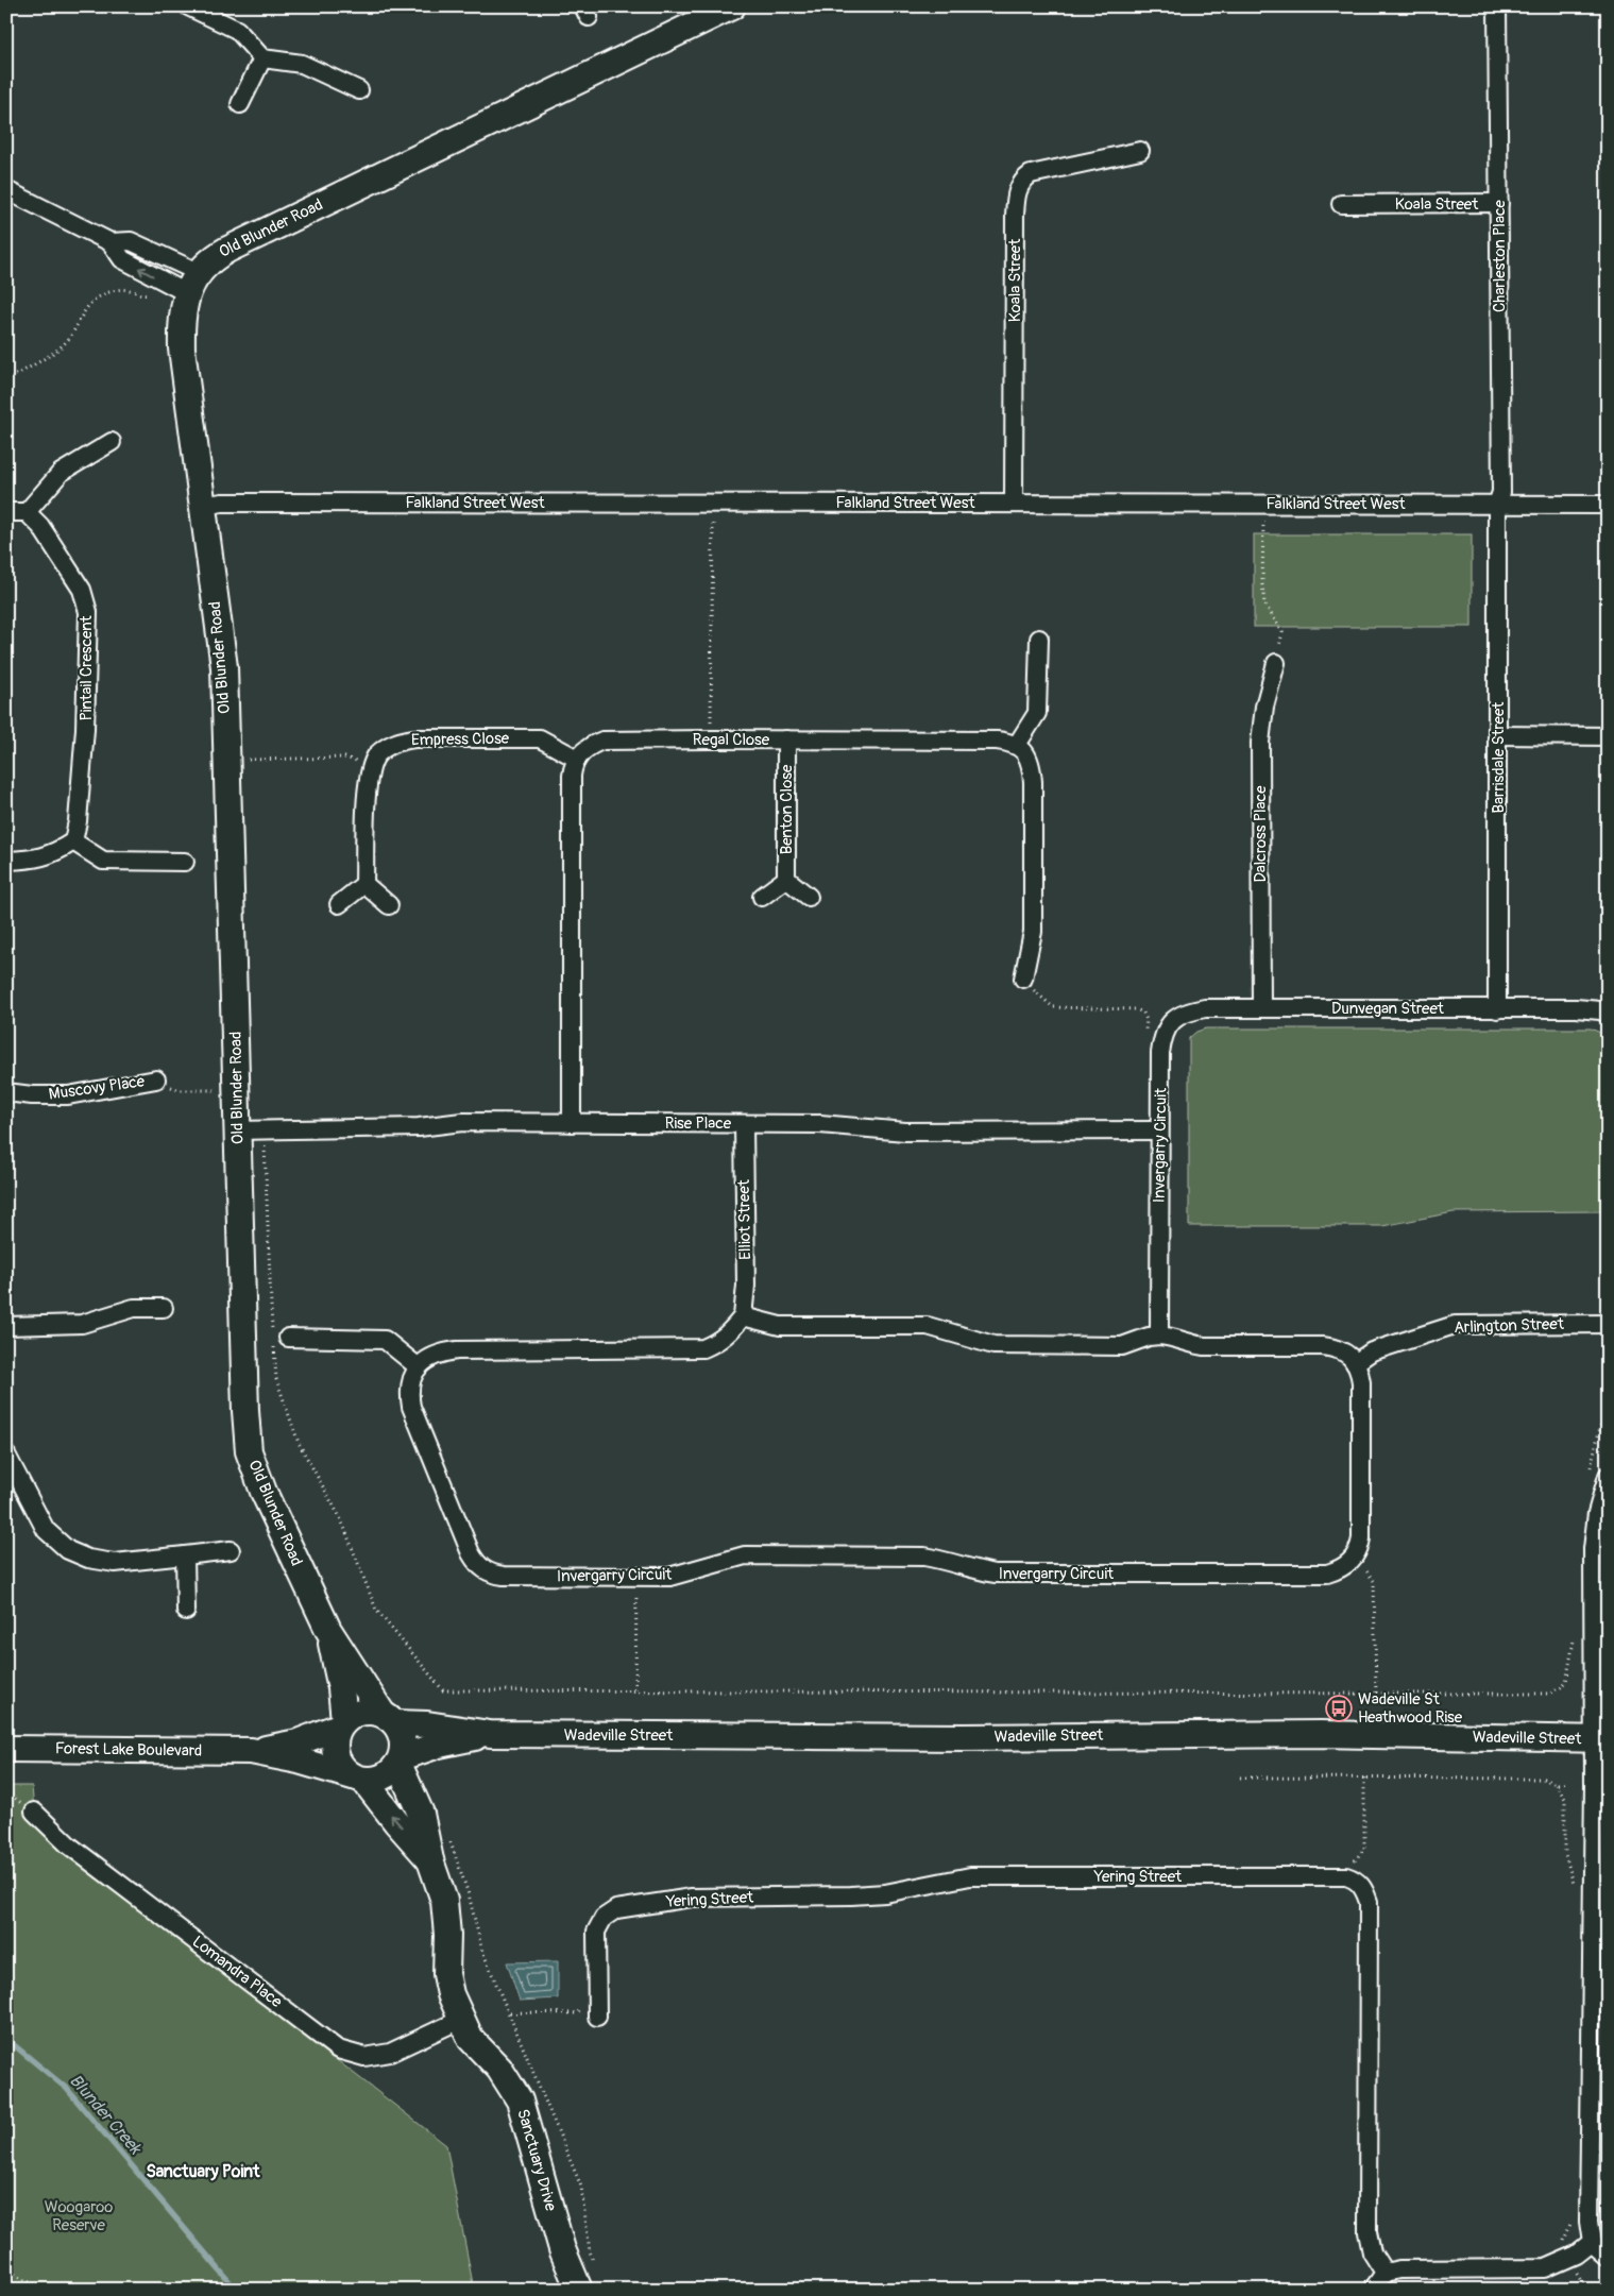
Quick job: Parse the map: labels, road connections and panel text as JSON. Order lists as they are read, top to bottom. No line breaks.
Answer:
{"streets":{"main road":["Old Blunder Road","Wadeville Street","Forest Lake Boulevard","Sanctuary Drive"],"street":["Koala Street","Charleston Place","Falkland Street West","Pintail Crescent","Empress Close","Regal Close","Barrisdale Street","Benton Close","Dalcross Place","Dunvegan Street","Muscovy Place","Rise Place","Invergarry Circuit","Elliot Street","Arlington Street","Yering Street","Lomandra Place"]},"crossings":[["Koala Street","Charleston Place"],["Koala Street","Falkland Street West"],["Old Blunder Road","Falkland Street West"],["Old Blunder Road","Rise Place"],["Old Blunder Road","Wadeville Street"],["Old Blunder Road","Forest Lake Boulevard"],["Old Blunder Road","Sanctuary Drive"],["Charleston Place","Falkland Street West"],["Charleston Place","Barrisdale Street"],["Falkland Street West","Barrisdale Street"],["Empress Close","Regal Close"],["Regal Close","Benton Close"],["Barrisdale Street","Dunvegan Street"],["Dalcross Place","Dunvegan Street"],["Dunvegan Street","Invergarry Circuit"],["Rise Place","Invergarry Circuit"],["Rise Place","Elliot Street"],["Wadeville Street","Forest Lake Boulevard"],["Wadeville Street","Sanctuary Drive"],["Forest Lake Boulevard","Sanctuary Drive"],["Lomandra Place","Sanctuary Drive"]],"districts":["Sanctuary Point"],"water":["Blunder Creek"],"parks":["Woogaroo Reserve"],"places":{"bus stop":["Wadeville St Heathwood Rise"]}}
